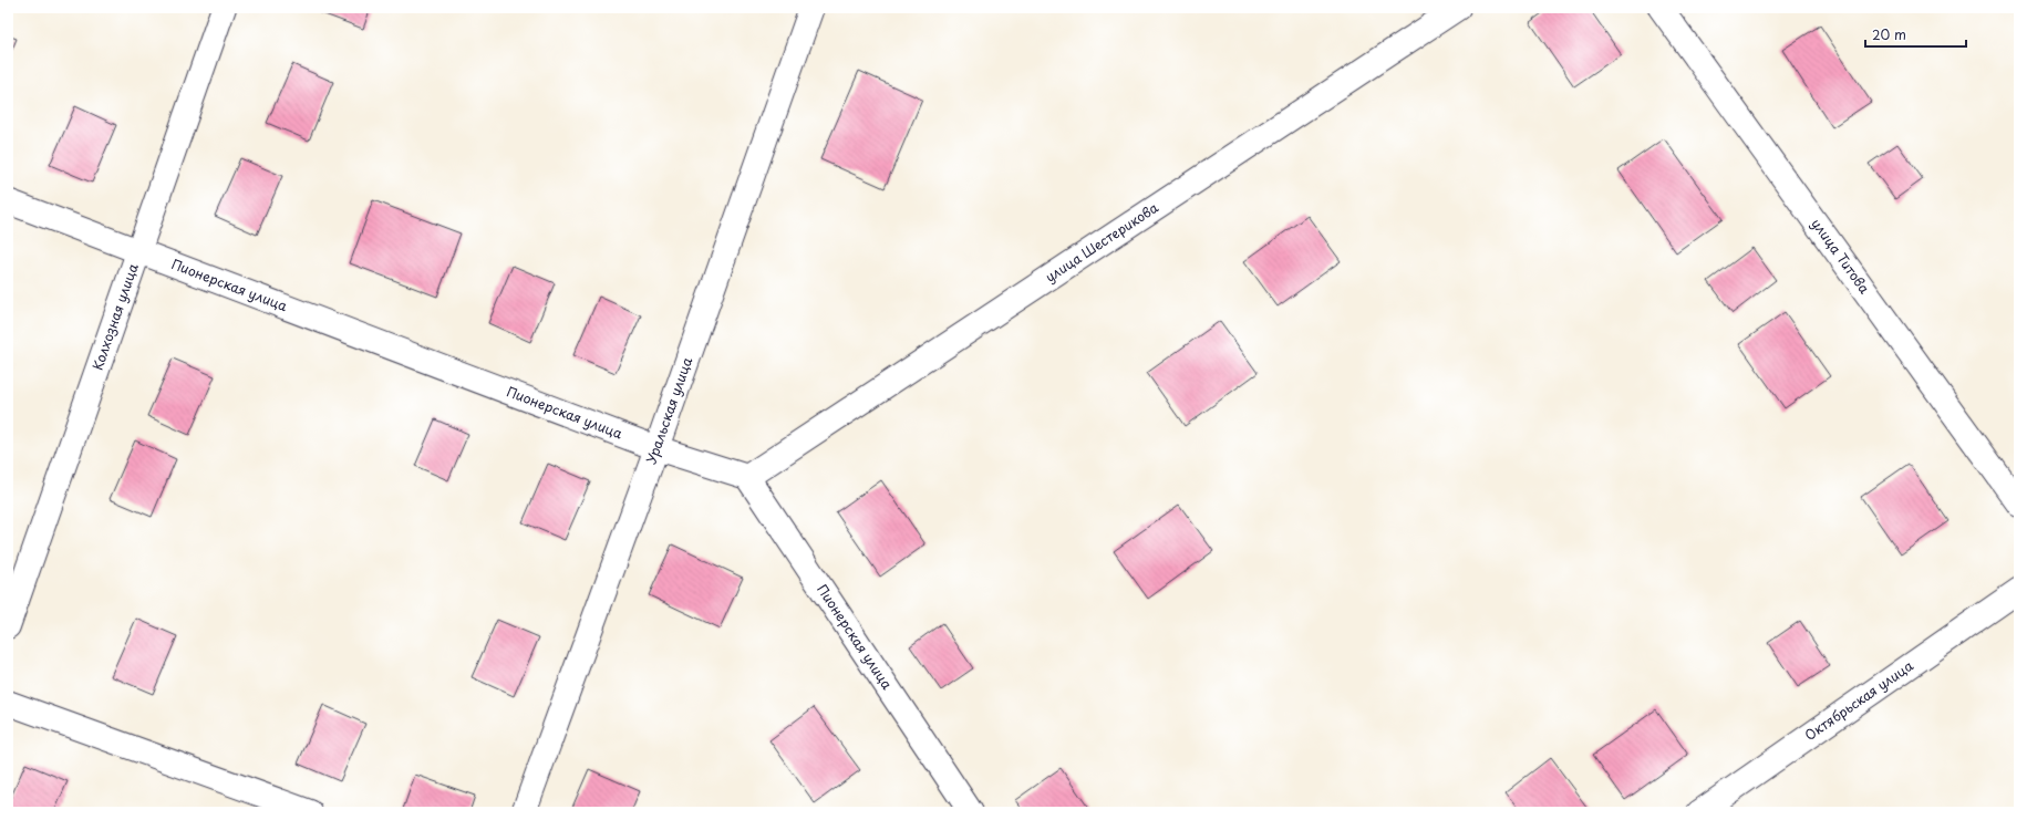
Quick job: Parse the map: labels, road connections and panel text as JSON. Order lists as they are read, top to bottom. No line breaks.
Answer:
{"streets":{"street":["улица Шестерикова","улица Титова","Пионерская улица","Колхозная улица","Уральская улица","Октябрьская улица"]},"crossings":[["улица Шестерикова","Пионерская улица"],["Пионерская улица","Колхозная улица"],["Пионерская улица","Уральская улица"]],"scale_bar":"20 m"}
